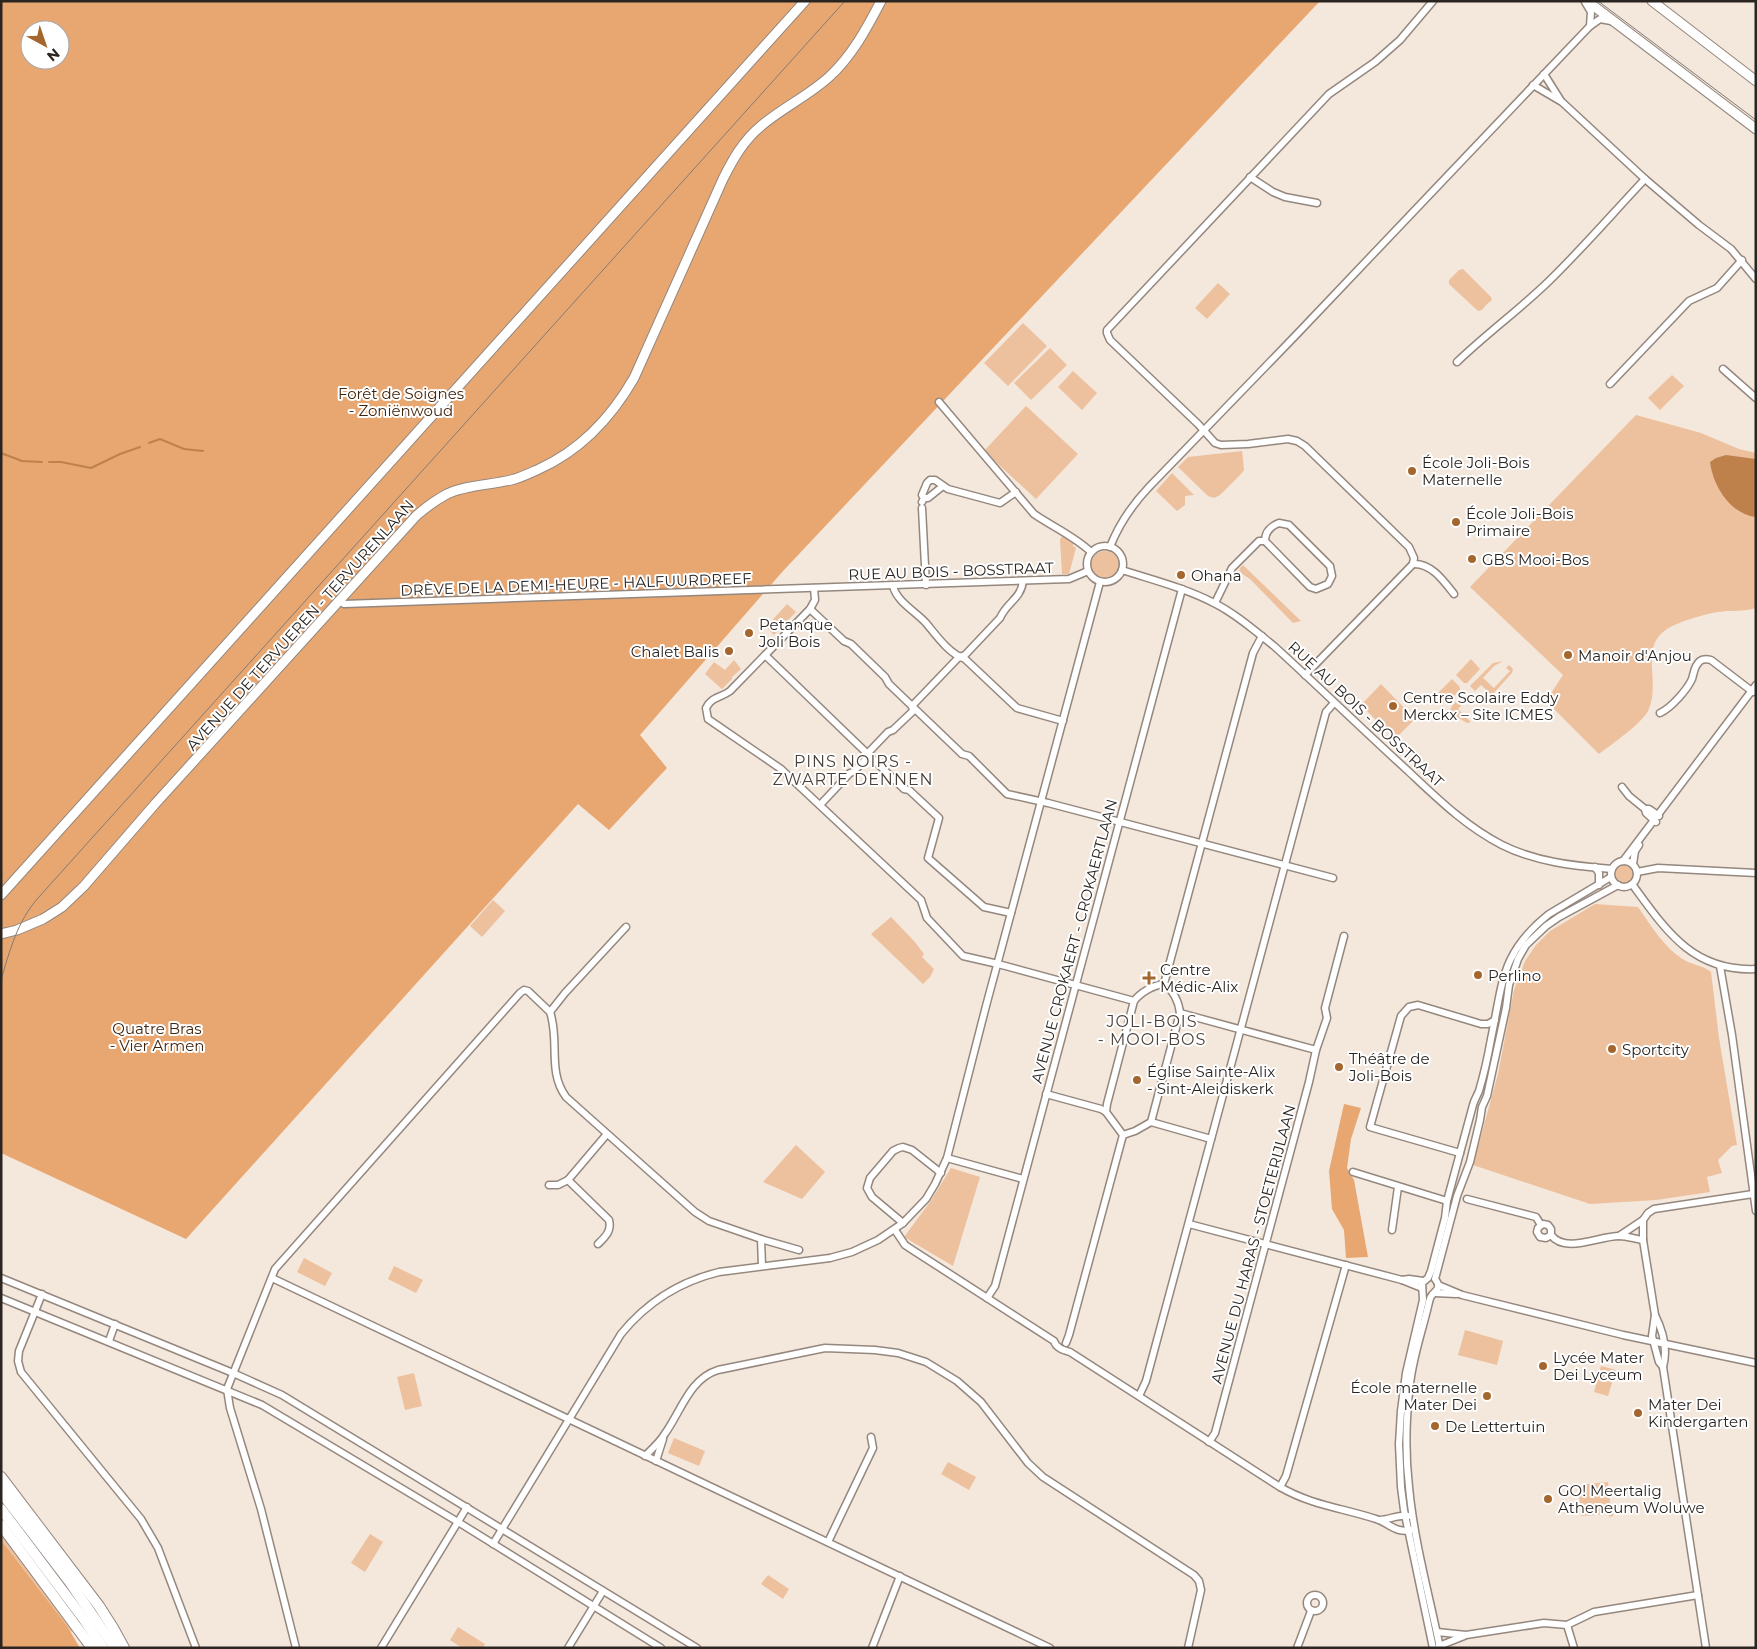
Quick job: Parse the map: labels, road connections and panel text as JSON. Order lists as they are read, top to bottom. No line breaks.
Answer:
{"streets":{"main road":["AVENUE DE TERVUEREN - TERVURENLAAN"],"street":["RUE AU BOIS - BOSSTRAAT","DRÈVE DE LA DEMI-HEURE - HALFUURDREEF","AVENUE CROKAERT - CROKAERTLAAN","AVENUE DU HARAS - STOETERIJLAAN"]},"crossings":[["RUE AU BOIS - BOSSTRAAT","DRÈVE DE LA DEMI-HEURE - HALFUURDREEF"],["RUE AU BOIS - BOSSTRAAT","AVENUE CROKAERT - CROKAERTLAAN"],["DRÈVE DE LA DEMI-HEURE - HALFUURDREEF","AVENUE DE TERVUEREN - TERVURENLAAN"]],"districts":["PINS NOIRS - ZWARTE DENNEN","JOLI-BOIS - MOOI-BOS"],"parks":["Forêt de Soignes - Zoniënwoud","Quatre Bras - Vier Armen"],"places":{"other":["École Joli-Bois Maternelle","École Joli-Bois Primaire","GBS Mooi-Bos","Ohana","Petanque Joli Bois","Chalet Balis","Manoir d'Anjou","Centre Scolaire Eddy Merckx – Site ICMES","Perlino","Sportcity","Théâtre de Joli-Bois","Église Sainte-Alix - Sint-Aleidiskerk","Lycée Mater Dei Lyceum","École maternelle Mater Dei","Mater Dei Kindergarten","De Lettertuin","GO! Meertalig Atheneum Woluwe"],"health":["Centre Médic-Alix"]},"north":"bottom right"}
